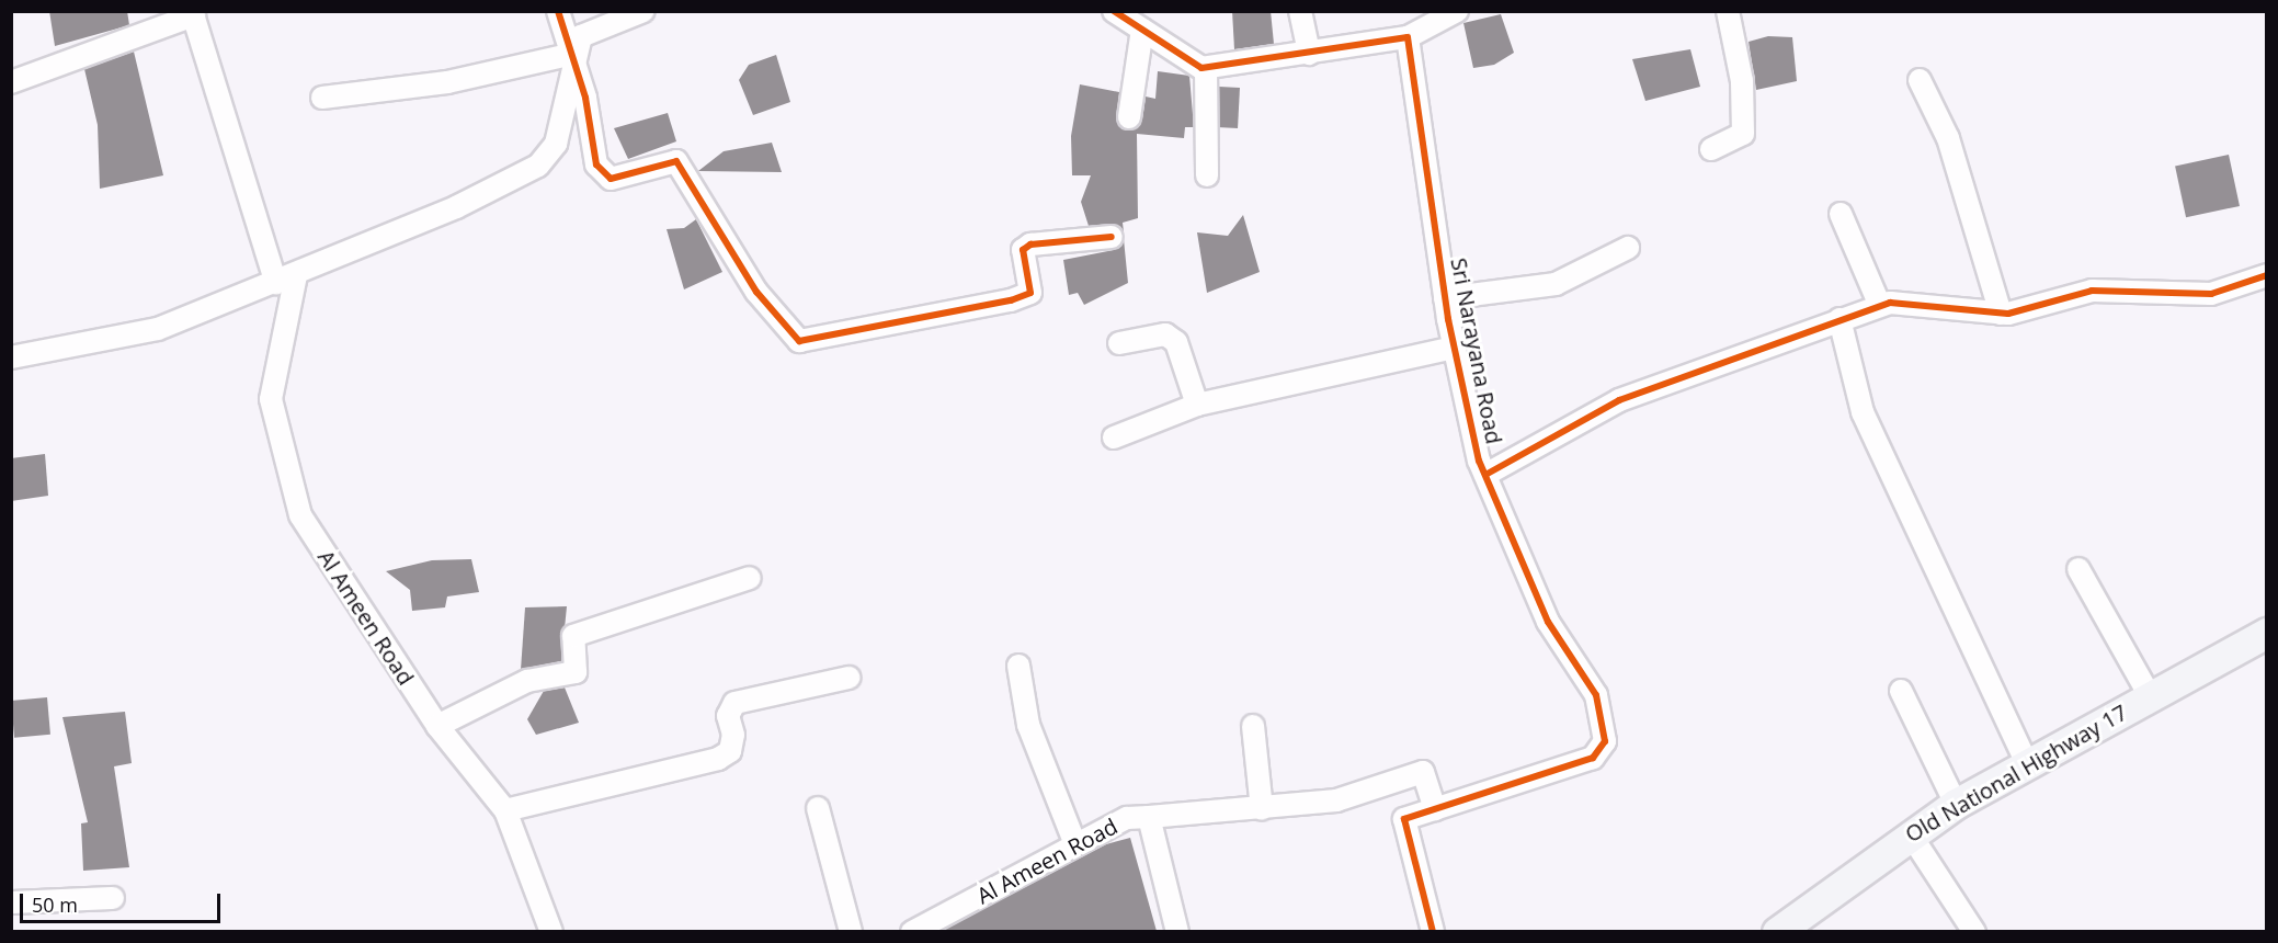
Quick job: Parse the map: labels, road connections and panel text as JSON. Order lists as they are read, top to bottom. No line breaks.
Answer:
{"streets":{"street":["Sri Narayana Road","Al Ameen Road","Old National Highway 17"]},"scale_bar":"50 m"}
